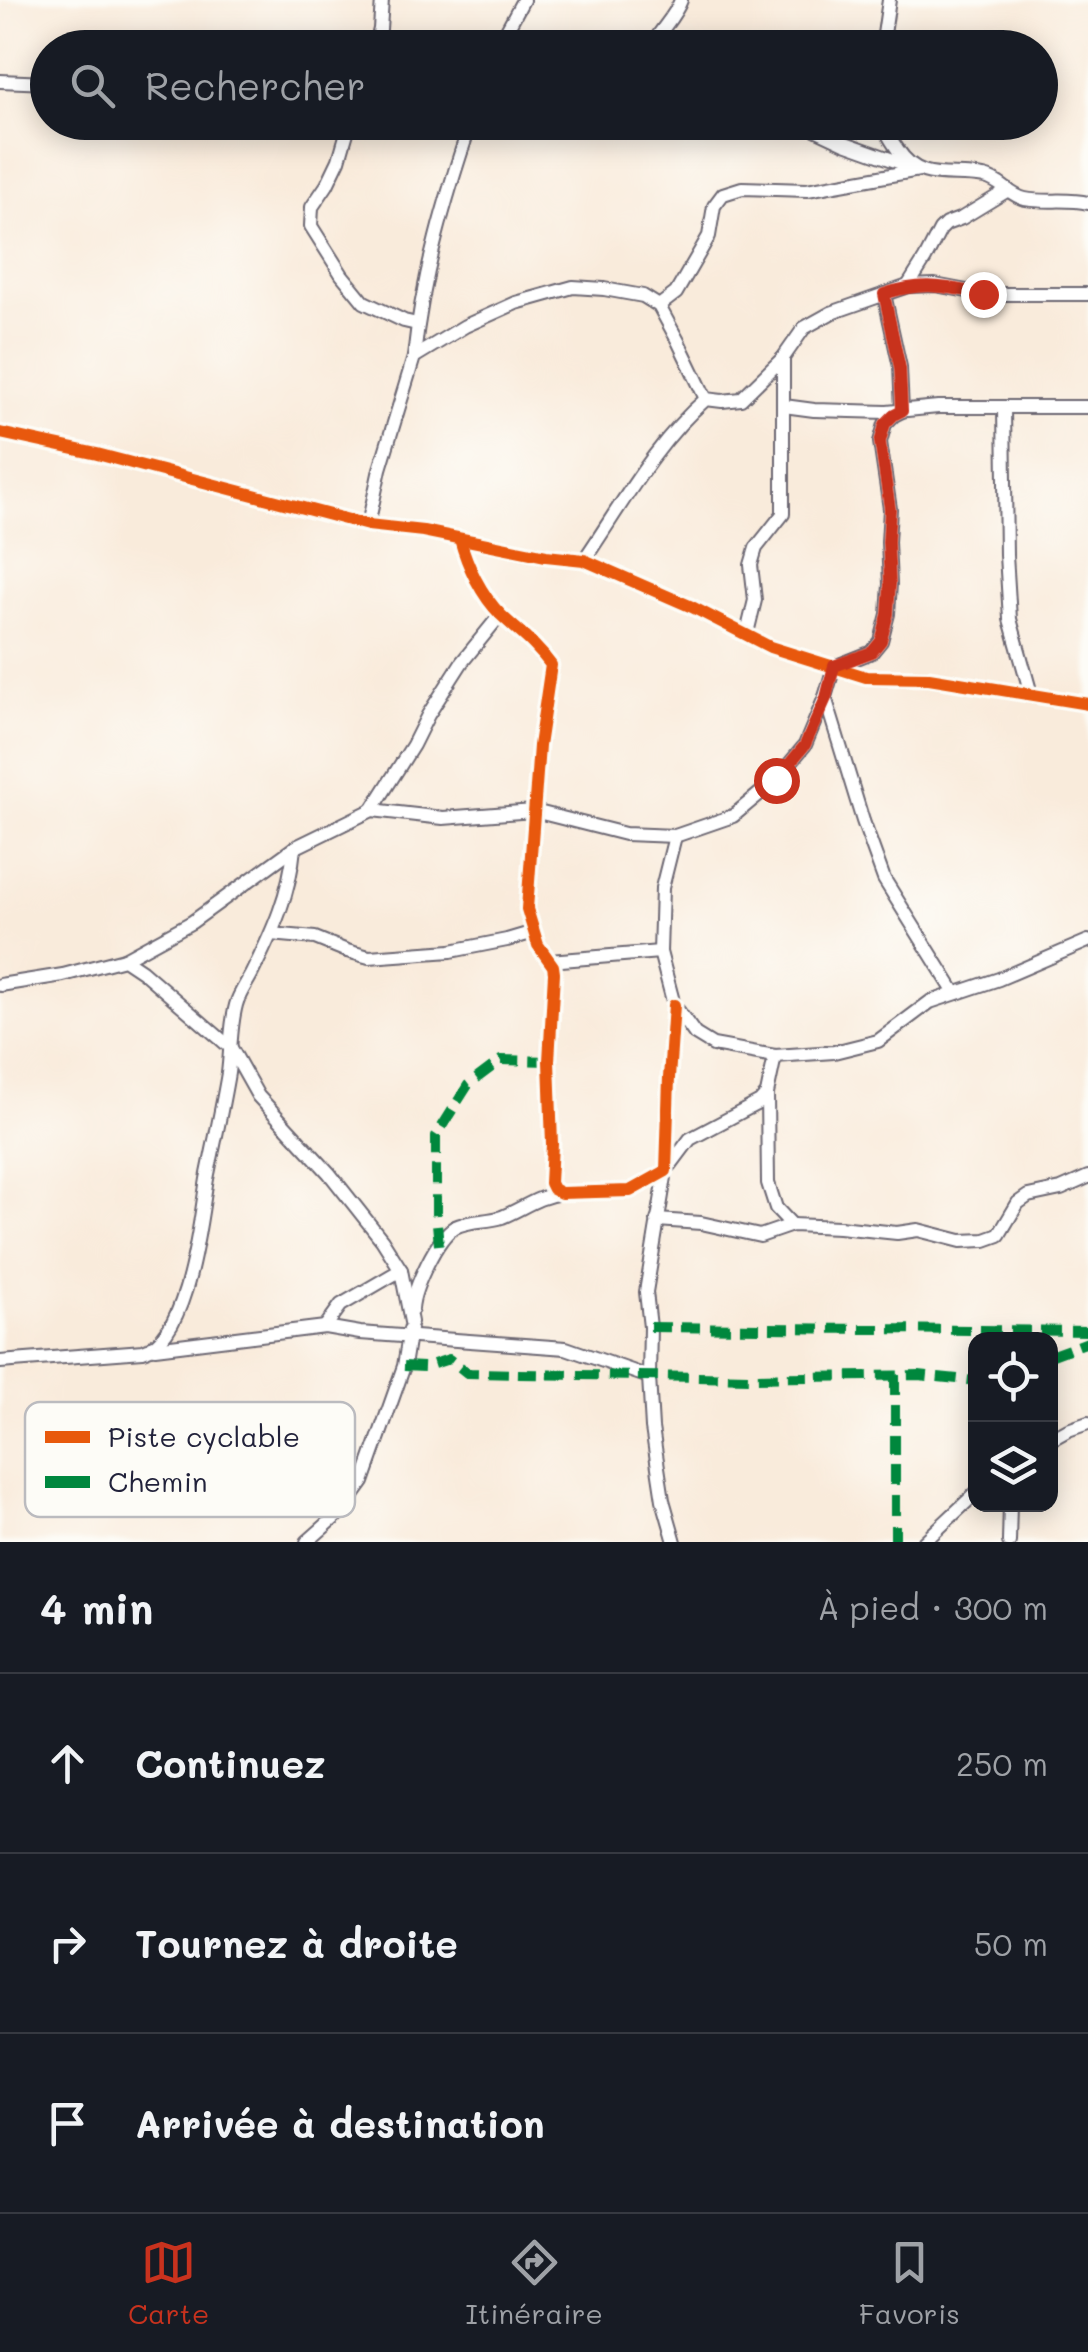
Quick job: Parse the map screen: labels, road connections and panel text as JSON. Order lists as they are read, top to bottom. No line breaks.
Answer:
{"legend":["Piste cyclable","Chemin"],"page":{"search":"Rechercher","heading":["4 min","À pied · 300 m"],"list":[["Continuez","250 m"],["Tournez à droite","50 m"],"Arrivée à destination"],"nav":["Carte","Itinéraire","Favoris"]}}
